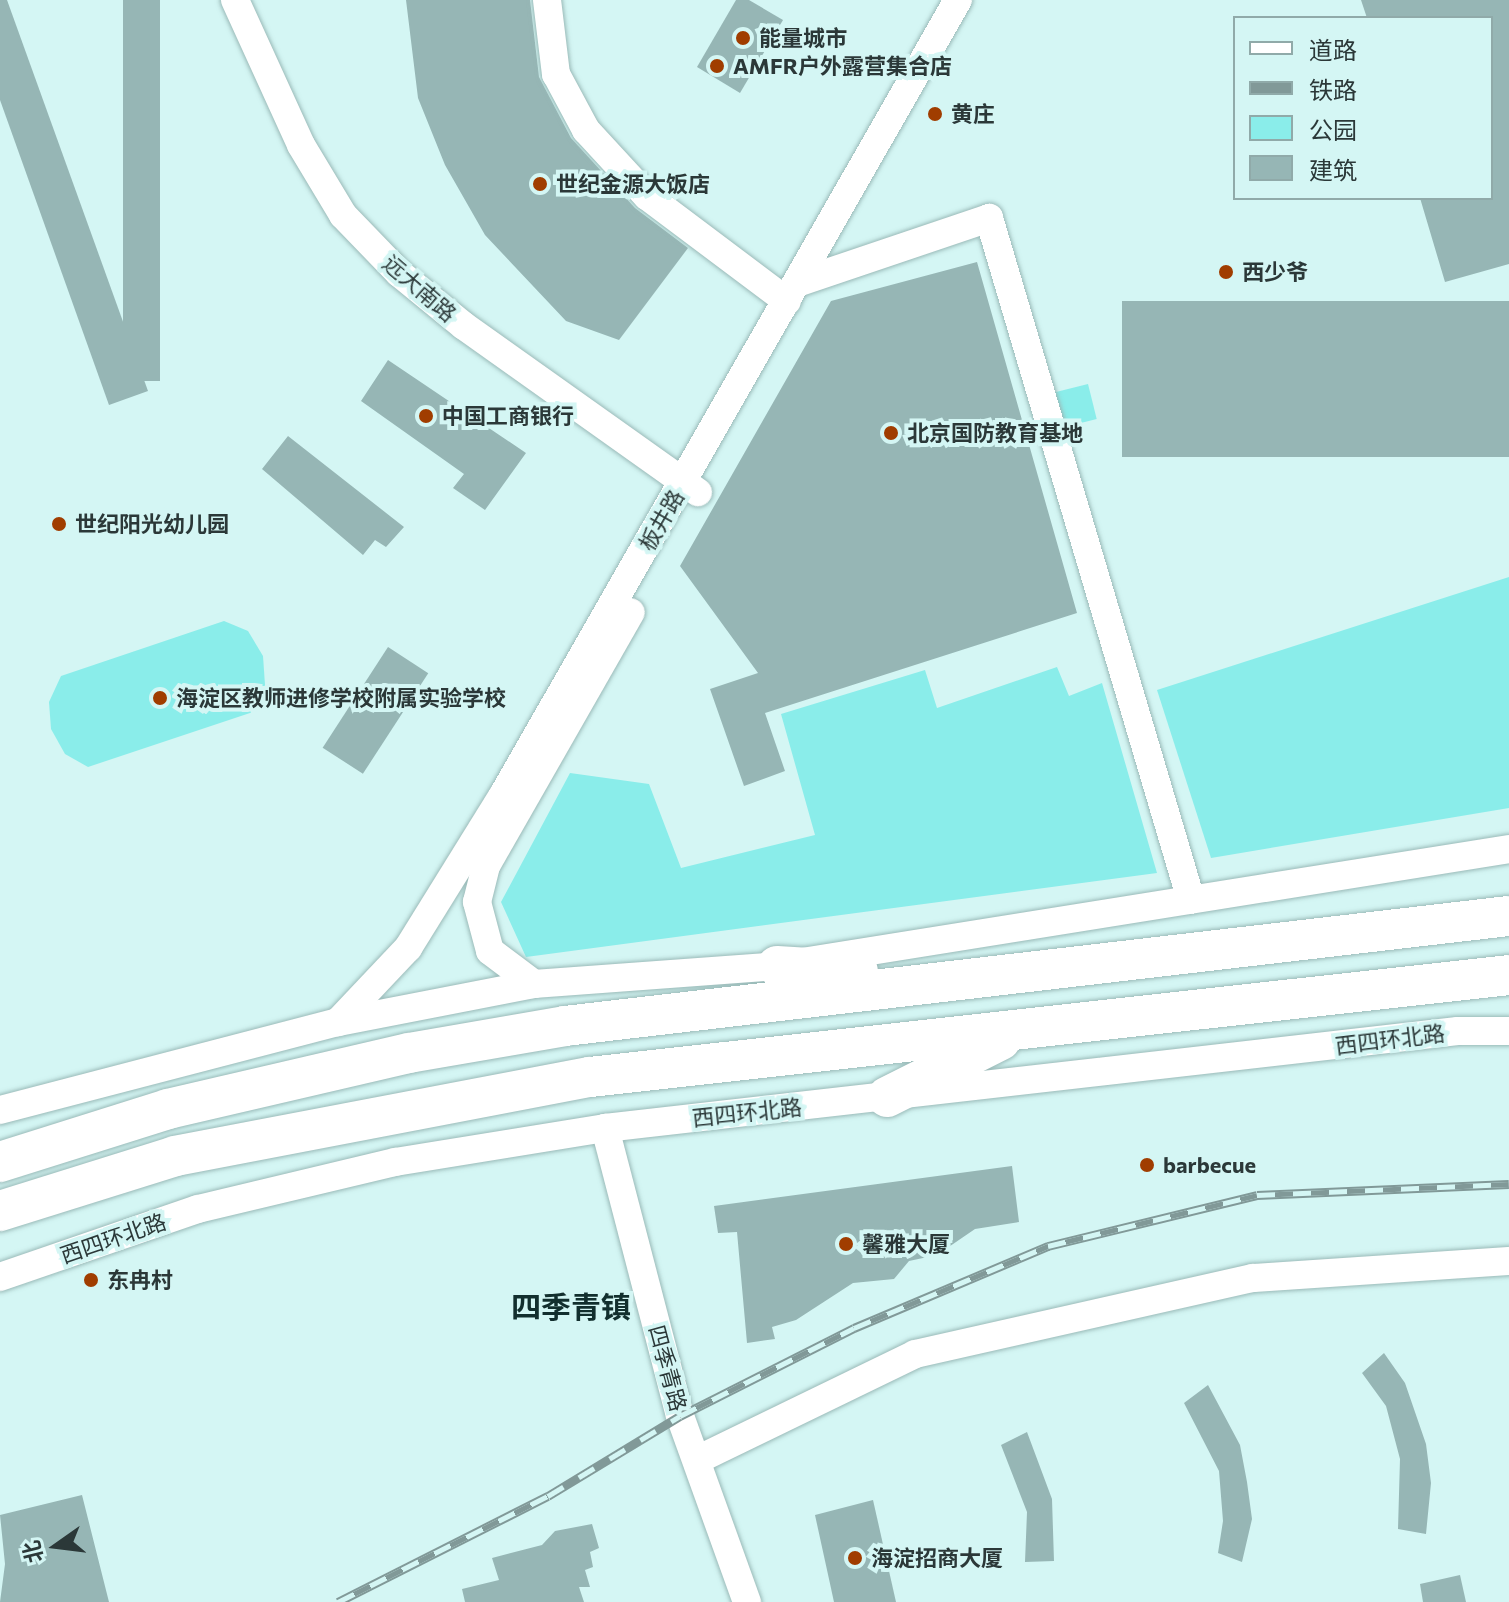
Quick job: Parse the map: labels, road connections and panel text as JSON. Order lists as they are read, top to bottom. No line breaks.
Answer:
{"streets":{"street":["远大南路","板井路","西四环北路","四季青路"]},"crossings":[["远大南路","板井路"],["西四环北路","四季青路"]],"districts":["四季青镇"],"places":["能量城市","AMFR户外露营集合店","黄庄","世纪金源大饭店","西少爷","中国工商银行","北京国防教育基地","世纪阳光幼儿园","海淀区教师进修学校附属实验学校","barbecue","馨雅大厦","东冉村","海淀招商大厦"],"legend":["道路","铁路","公园","建筑"],"north":"left"}
